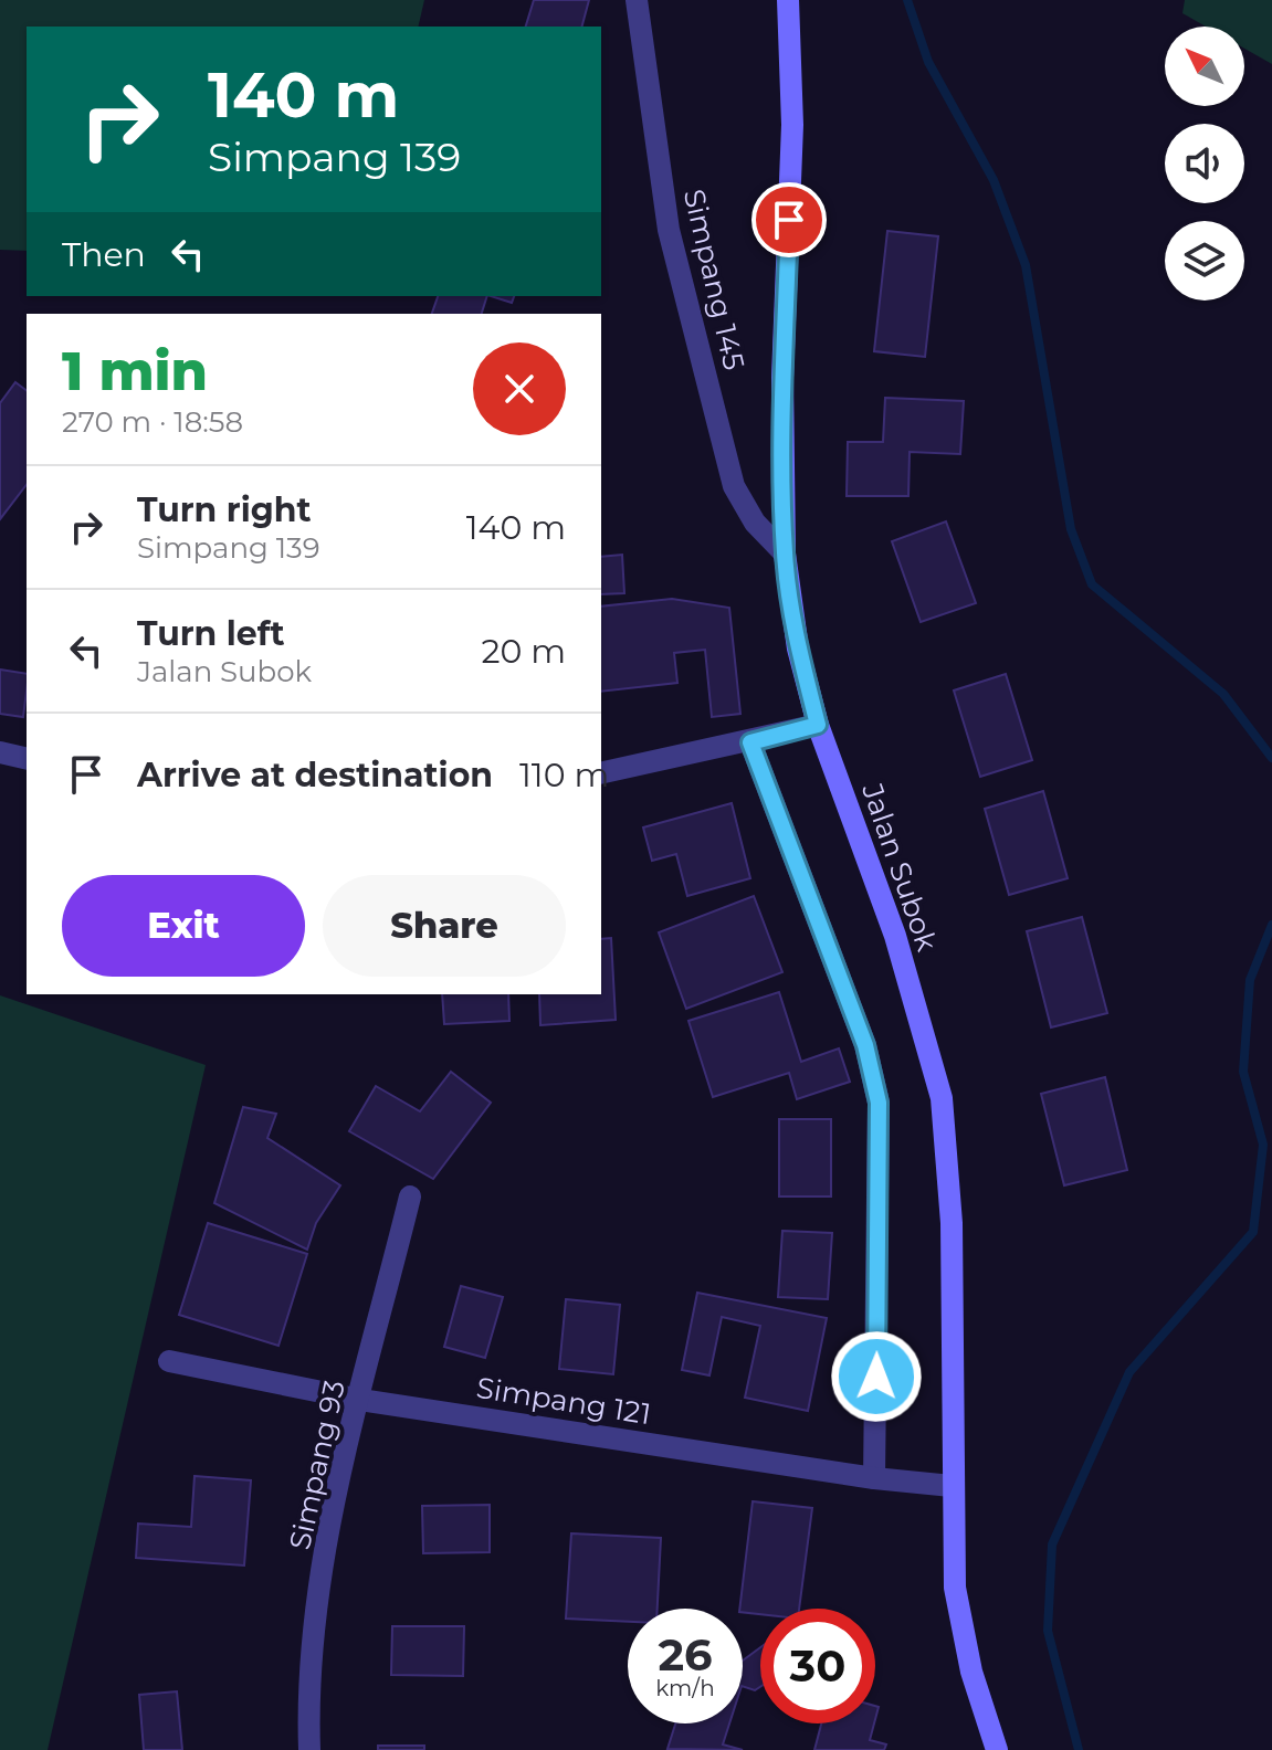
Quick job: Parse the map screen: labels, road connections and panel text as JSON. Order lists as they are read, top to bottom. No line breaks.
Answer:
{"streets":{"main road":["Jalan Subok"],"street":["Simpang 145","Simpang 121","Simpang 93"]},"crossings":[["Simpang 145","Jalan Subok"],["Jalan Subok","Simpang 121"],["Simpang 121","Simpang 93"]],"north":"top left","page":{"turn":["140 m","Simpang 139"],"then":"Then","heading":["1 min","270 m · 18:58"],"list":[{"name":"Turn right","note":"Simpang 139","value":"140 m"},{"name":"Turn left","note":"Jalan Subok","value":"20 m"},{"name":"Arrive at destination","value":"110 m"}],"buttons":["Exit","Share"],"speed":"26 km/h","limit":"30"}}
